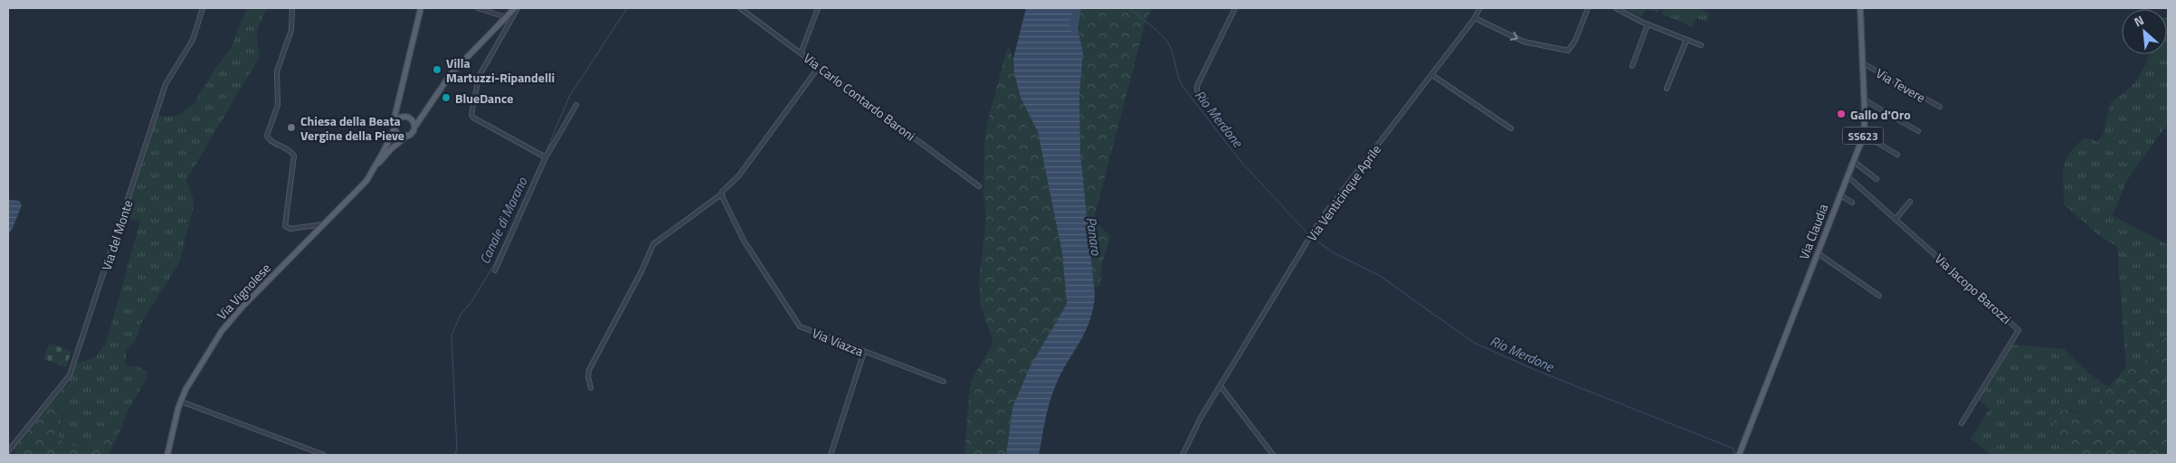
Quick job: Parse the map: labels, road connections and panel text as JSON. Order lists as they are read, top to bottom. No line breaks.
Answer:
{"streets":{"main road":["SS623","Via Claudia","Via Vignolese"],"street":["Via Tevere","Via Carlo Contardo Baroni","Via Venticinque Aprile","Via del Monte","Via Jacopo Barozzi","Via Viazza"]},"crossings":[["Via Tevere","Via Claudia"],["Via Claudia","Via Jacopo Barozzi"]],"water":["Rio Merdone","Canale di Marano","Panaro"],"places":["Villa Martuzzi-Ripandelli","BlueDance","Gallo d'Oro","Chiesa della Beata Vergine della Pieve"],"north":"top left"}
